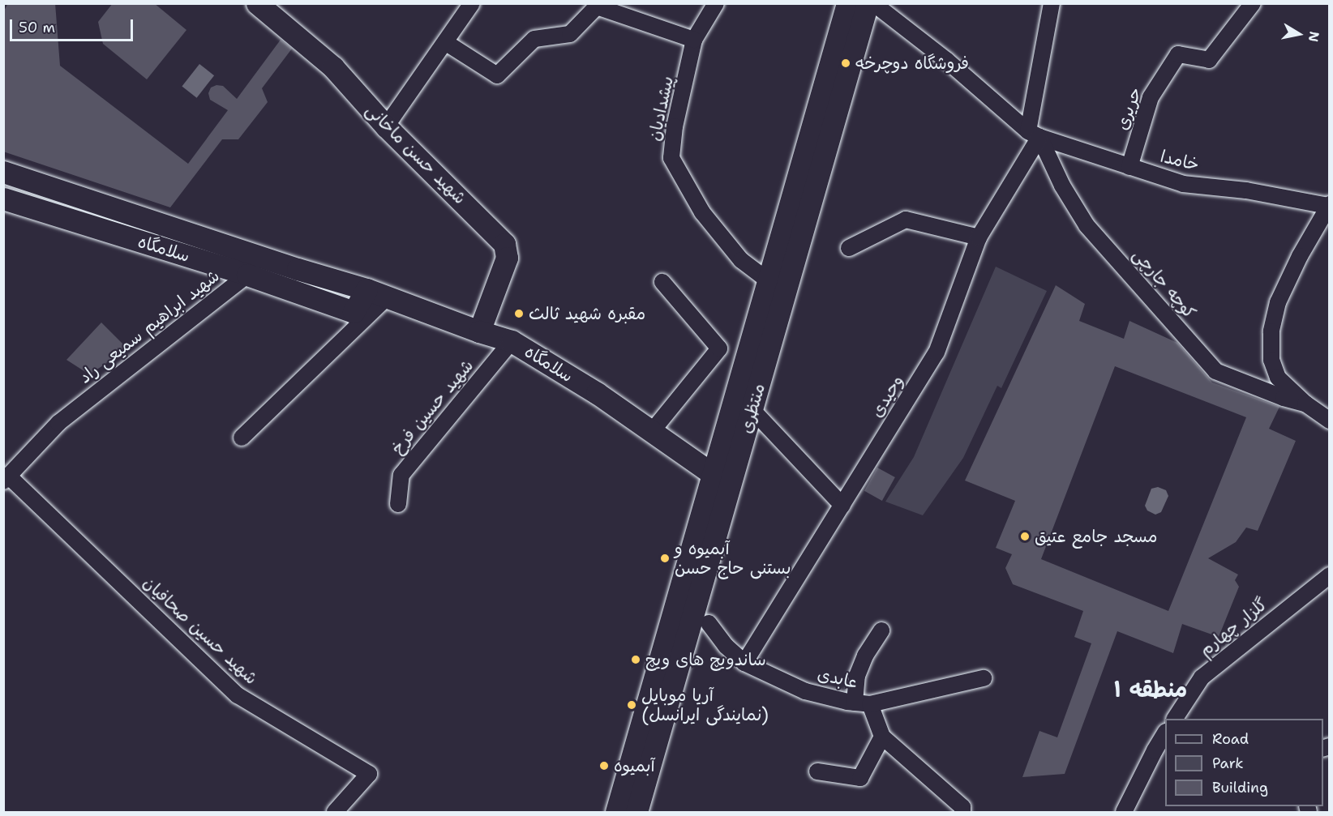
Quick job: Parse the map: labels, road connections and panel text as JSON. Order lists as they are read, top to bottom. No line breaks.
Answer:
{"streets":{"main road":["شهید حسن ماخانی","سلامگاه","منتظری"],"street":["پیشدادیان","حریری","خامدا","کوچه جارچی","شهید ابراهیم سمیعی راد","وحیدی","شهید حسین فرخ","گلزار چهارم","شهید حسین صحافیان","عابدی"]},"crossings":[["پیشدادیان","منتظری"],["حریری","خامدا"],["شهید حسن ماخانی","سلامگاه"],["خامدا","کوچه جارچی"],["خامدا","وحیدی"],["سلامگاه","شهید ابراهیم سمیعی راد"],["سلامگاه","شهید حسین فرخ"],["سلامگاه","منتظری"],["کوچه جارچی","وحیدی"],["شهید ابراهیم سمیعی راد","شهید حسین صحافیان"],["وحیدی","عابدی"]],"districts":["منطقه ۱"],"places":["فروشگاه دوچرخه","مقبره شهید ثالث","مسجد جامع عتیق","آبمیوه و بستنی حاج حسن","ساندویچ های ویچ","آریا موبایل (نمایندگی ایرانسل)","آبمیوه"],"legend":["Road","Park","Building"],"scale_bar":"50 m","north":"right"}
